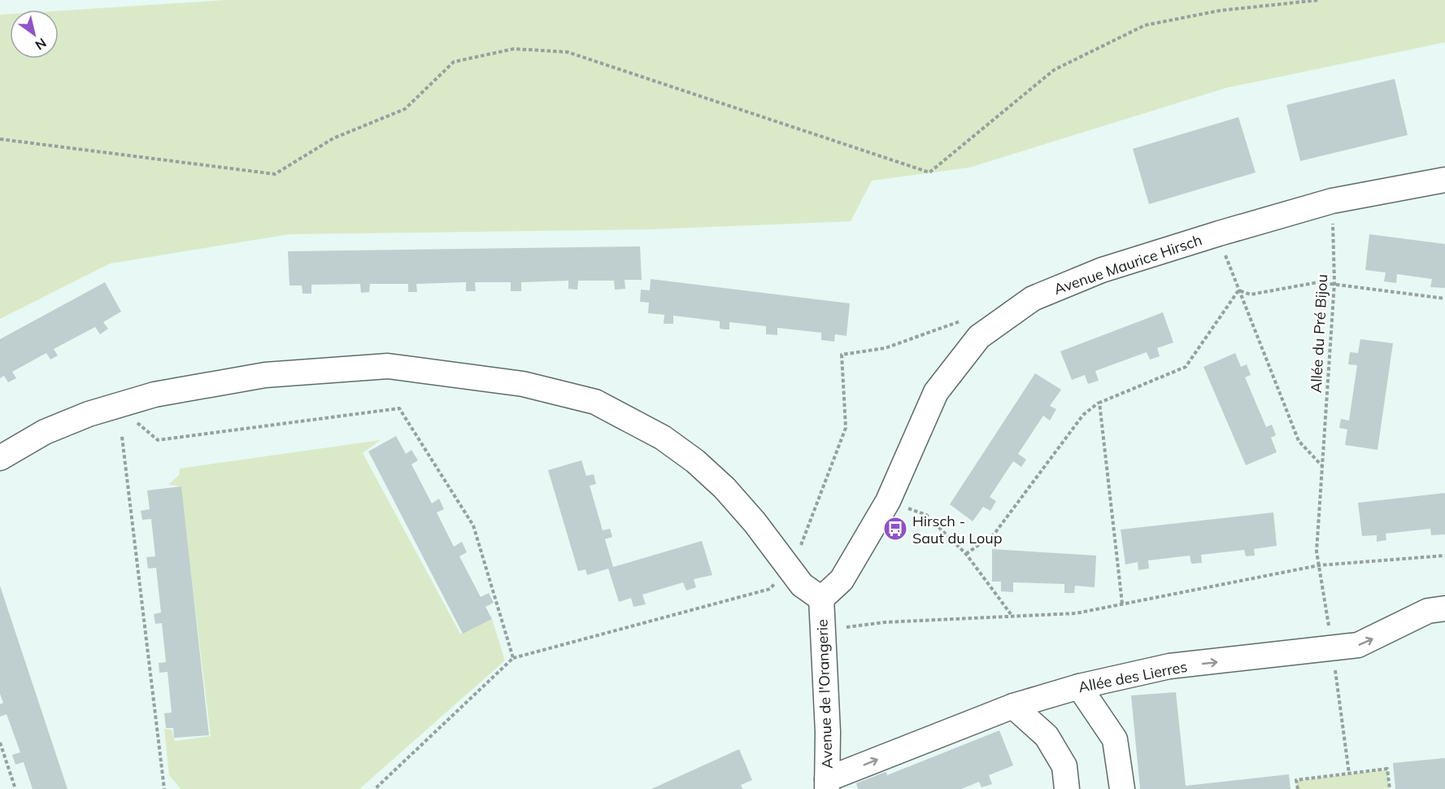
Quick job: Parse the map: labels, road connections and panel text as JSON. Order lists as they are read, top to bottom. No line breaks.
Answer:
{"streets":{"street":["Avenue Maurice Hirsch","Allée des Lierres","Avenue de l'Orangerie"],"path":["Allée du Pré Bijou"]},"crossings":[["Avenue Maurice Hirsch","Allée du Pré Bijou"],["Avenue Maurice Hirsch","Avenue de l'Orangerie"],["Allée du Pré Bijou","Allée des Lierres"],["Allée des Lierres","Avenue de l'Orangerie"]],"one_way":["Allée des Lierres"],"places":{"bus stop":["Hirsch - Saut du Loup"]},"north":"bottom right"}
